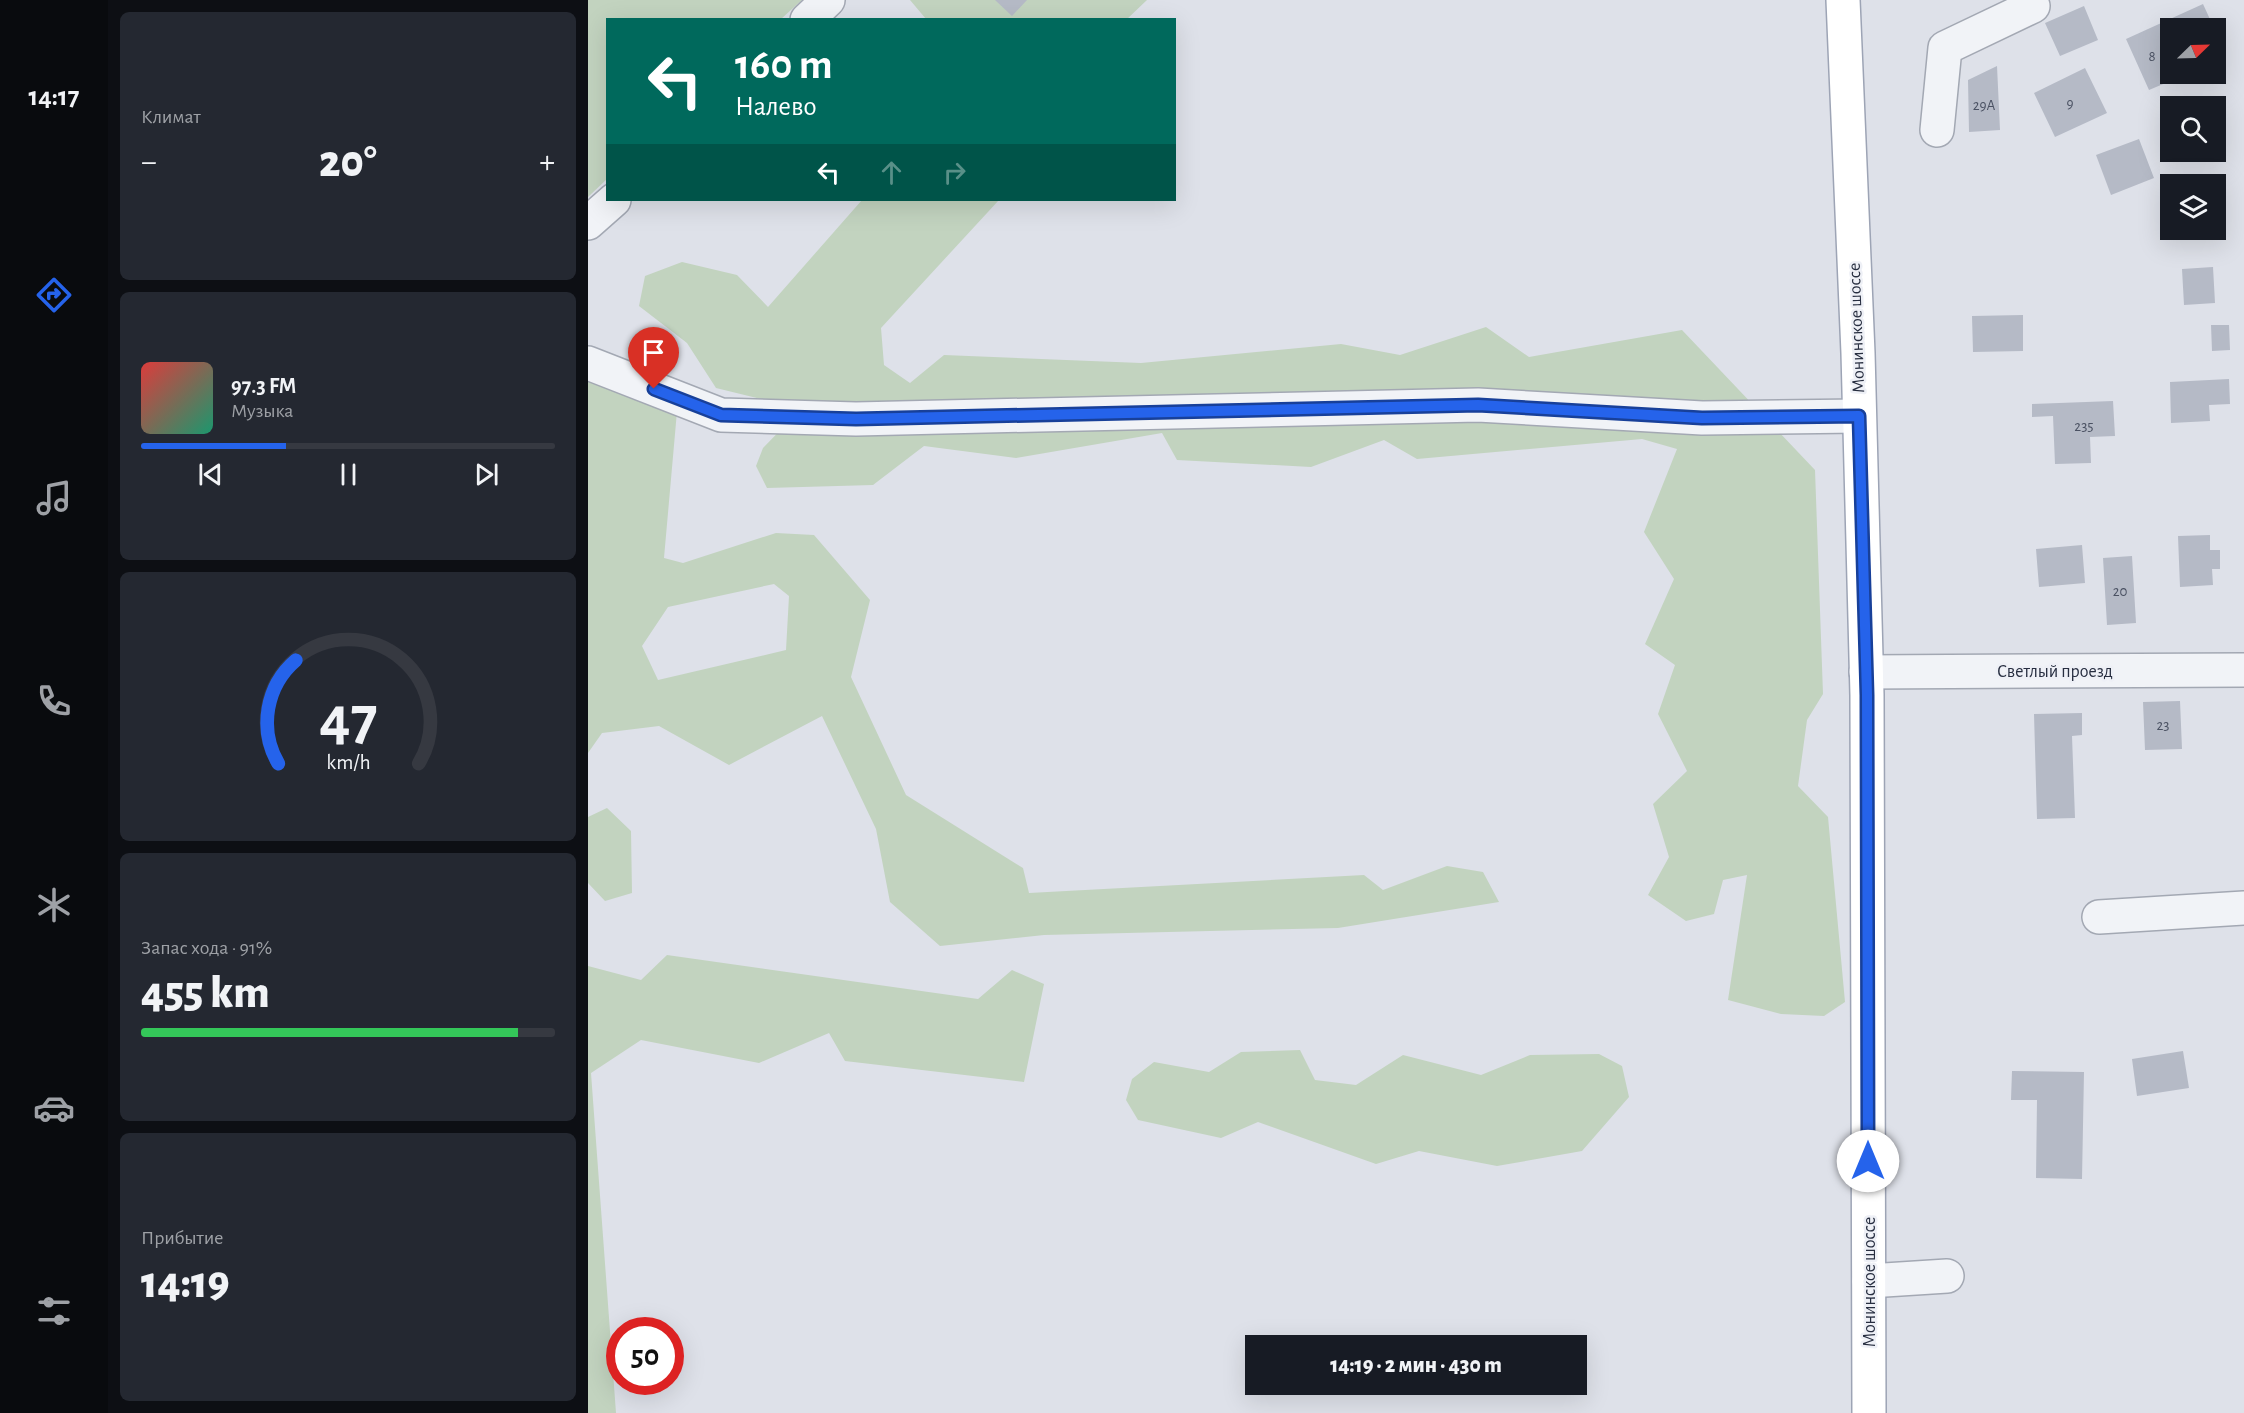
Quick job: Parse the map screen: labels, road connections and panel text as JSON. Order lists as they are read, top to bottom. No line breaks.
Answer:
{"streets":{"main road":["Монинское шоссе"],"street":["Светлый проезд"]},"crossings":[["Монинское шоссе","Светлый проезд"]],"house_numbers":["8","9","29А","235","20","23"],"north":"top right","page":{"tabs":"14:17","tile":["Климат",["Запас хода · 91%","455 km"],["Прибытие","14:19"]],"turn":["160 m","Налево"],"heat":["−","20°","+"],"song":["97.3 FM","Музыка"],"limit":"50","trip":"14:19 · 2 мин · 430 m","gauge":["47","km/h"]}}
